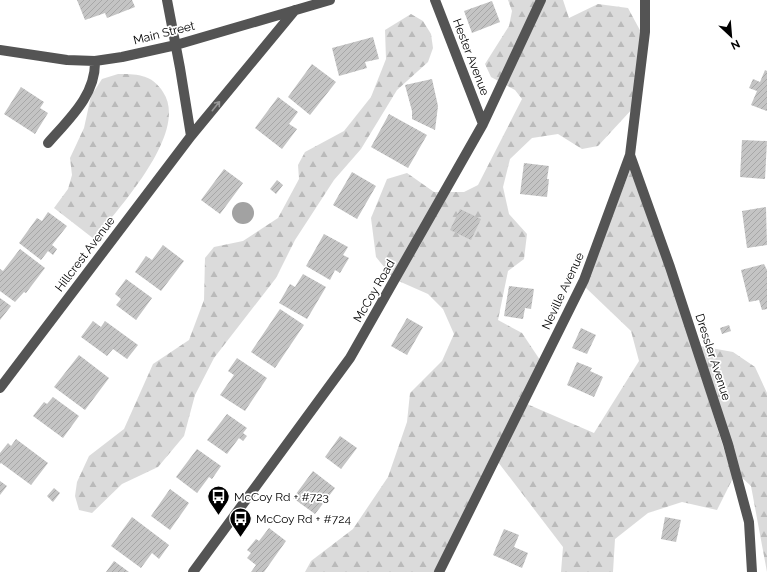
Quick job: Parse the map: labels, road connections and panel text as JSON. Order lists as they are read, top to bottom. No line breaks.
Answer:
{"streets":{"street":["Main Street","Hester Avenue","Hillcrest Avenue","McCoy Road","Neville Avenue","Dressler Avenue"]},"crossings":[["Main Street","Hillcrest Avenue"],["Hester Avenue","McCoy Road"],["Neville Avenue","Dressler Avenue"]],"places":{"bus stop":["McCoy Rd + #723","McCoy Rd + #724"]},"north":"bottom right"}
